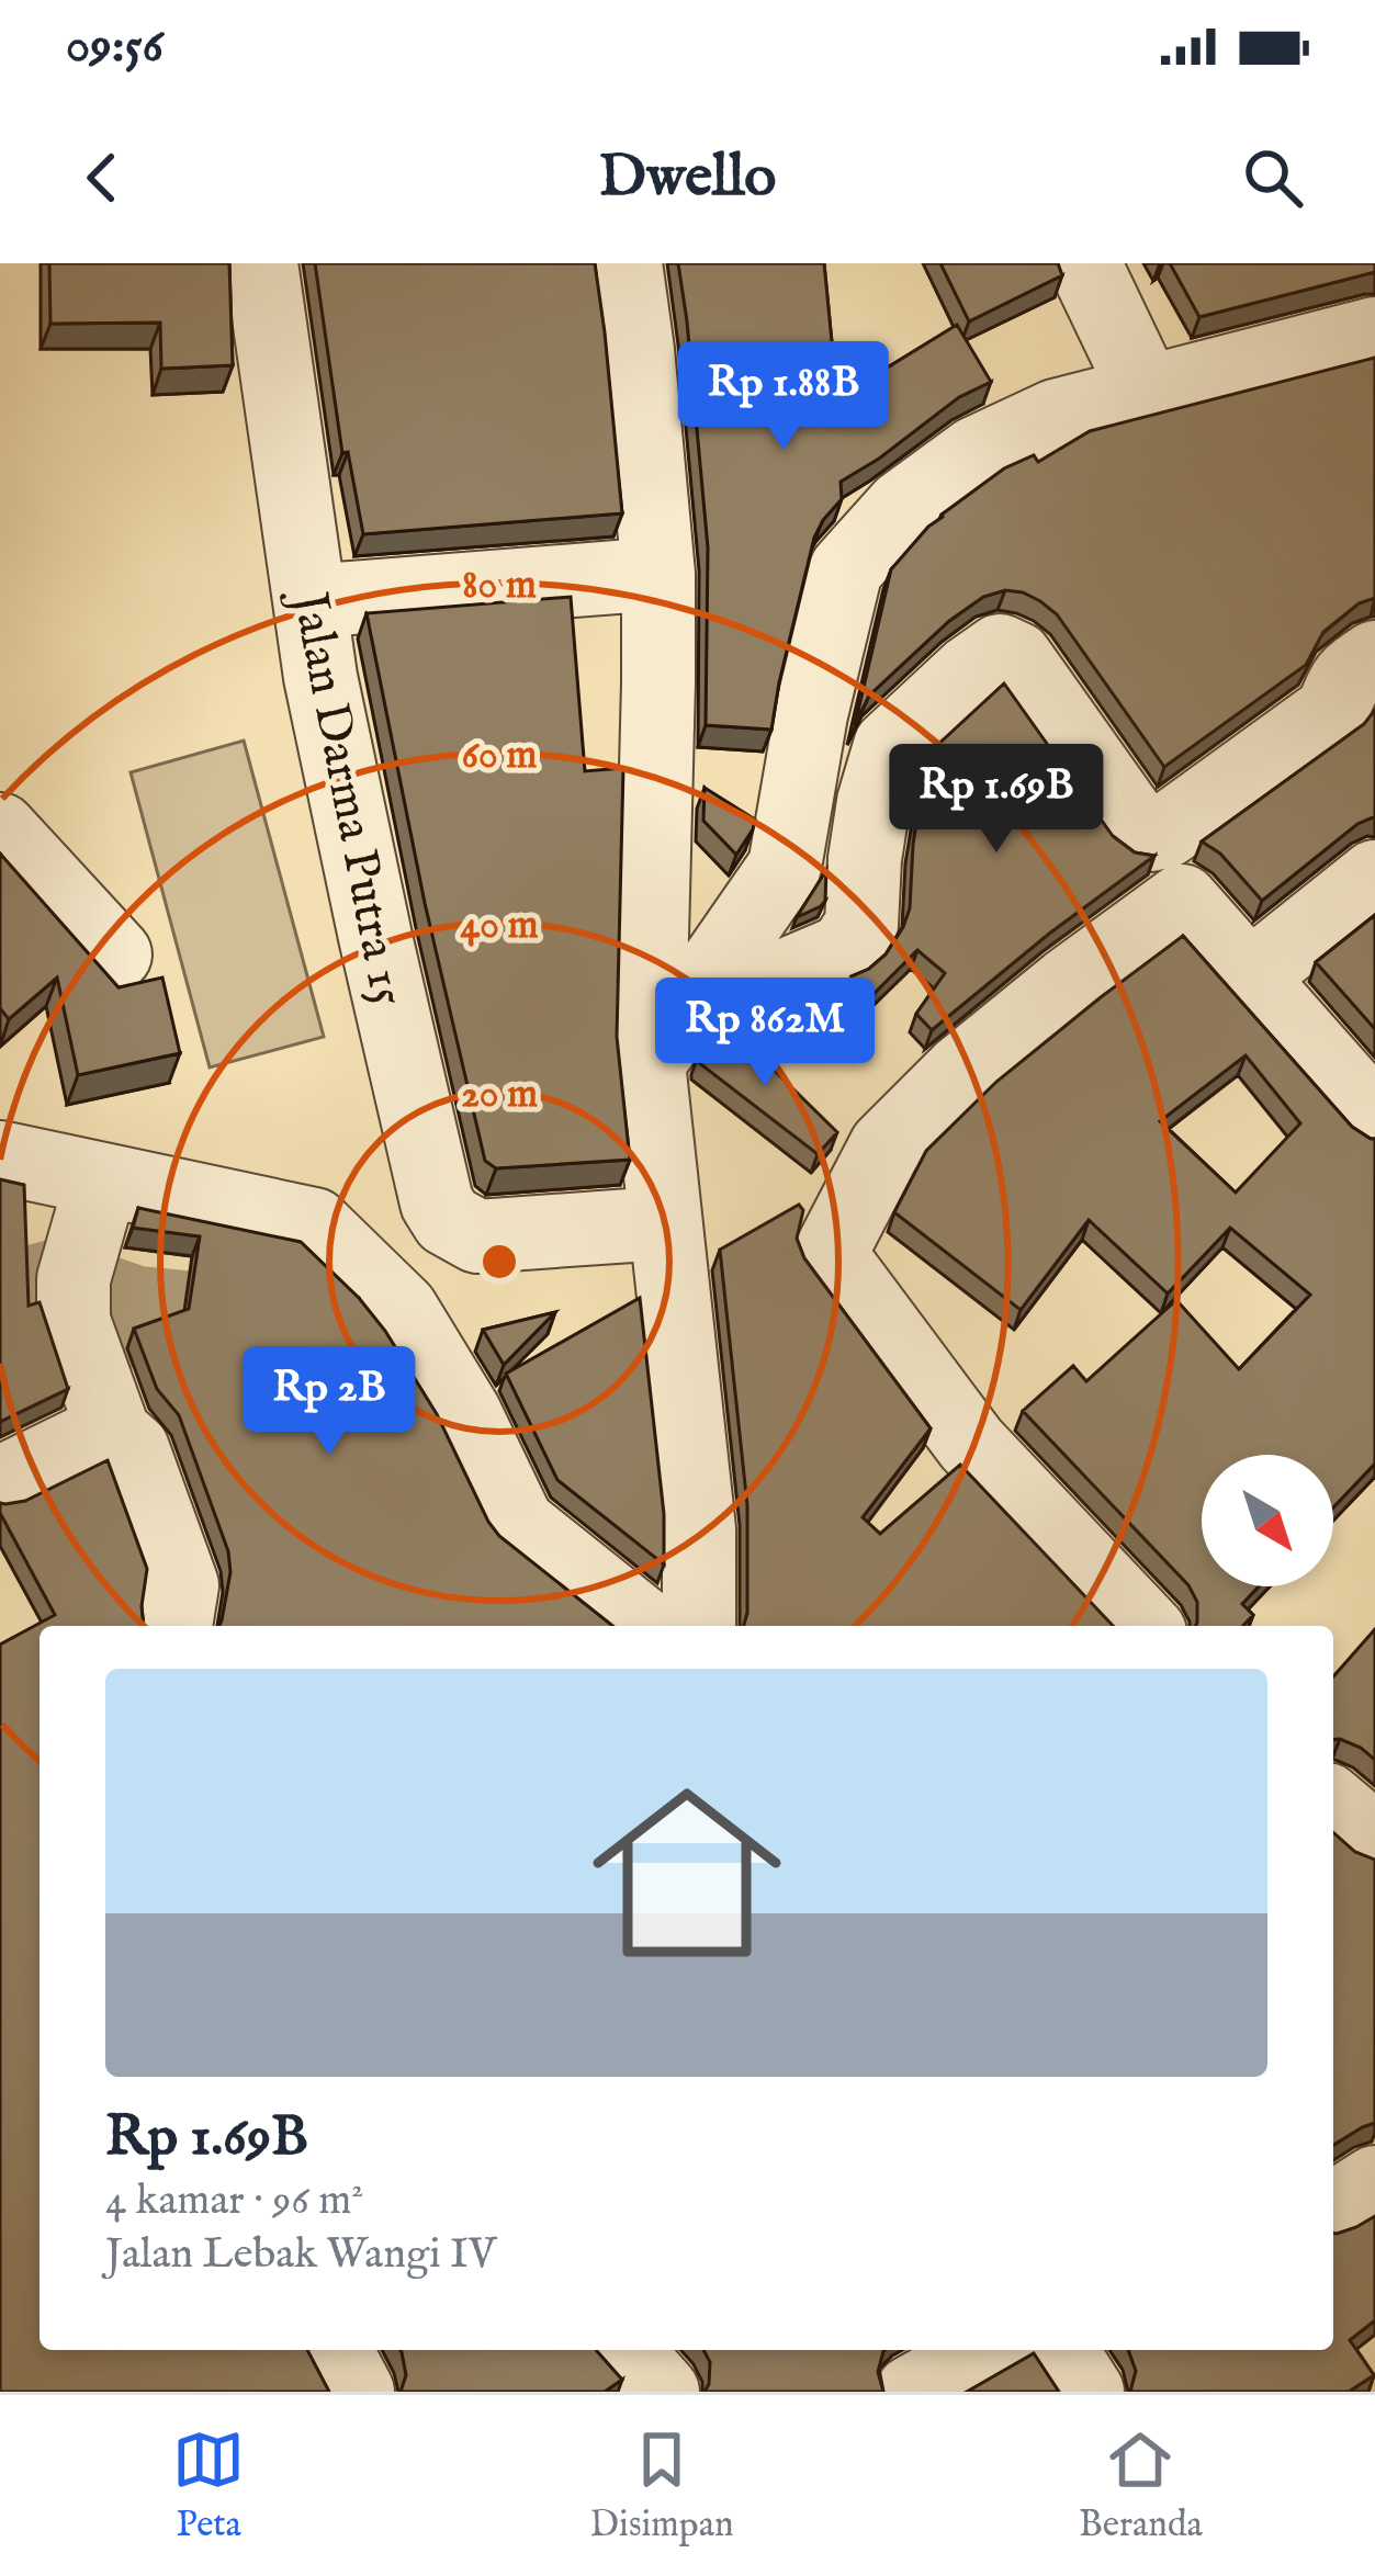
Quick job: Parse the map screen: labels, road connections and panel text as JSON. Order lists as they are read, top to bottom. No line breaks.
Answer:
{"streets":{"street":["Jalan Darma Putra 15"]},"north":"bottom right","page":{"status":"09:56","header":"Dwello","price":["Rp 1.88B","Rp 1.69B","Rp 862M","Rp 2B"],"list":[{"name":"Rp 1.69B","note":"4 kamar · 96 m² · Jalan Lebak Wangi IV"}],"tabs":["Peta","Disimpan","Beranda"]},"rings":["80 m","60 m","40 m","20 m"]}
